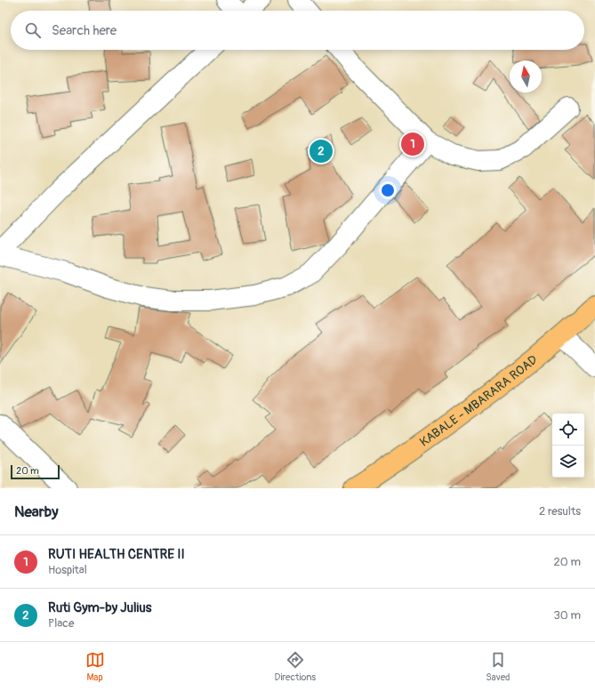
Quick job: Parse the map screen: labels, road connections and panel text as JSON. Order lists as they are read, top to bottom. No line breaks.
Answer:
{"streets":{"main road":["KABALE - MBARARA ROAD"]},"scale_bar":"20 m","north":"top","page":{"search":"Search here","pins":["1","2"],"scale":"20 m","heading":["Nearby","2 results"],"list":[{"mark":"1","name":"RUTI HEALTH CENTRE II","note":"Hospital","value":"20 m"},{"mark":"2","name":"Ruti Gym-by Julius","note":"Place","value":"30 m"}],"nav":["Map","Directions","Saved"]}}
